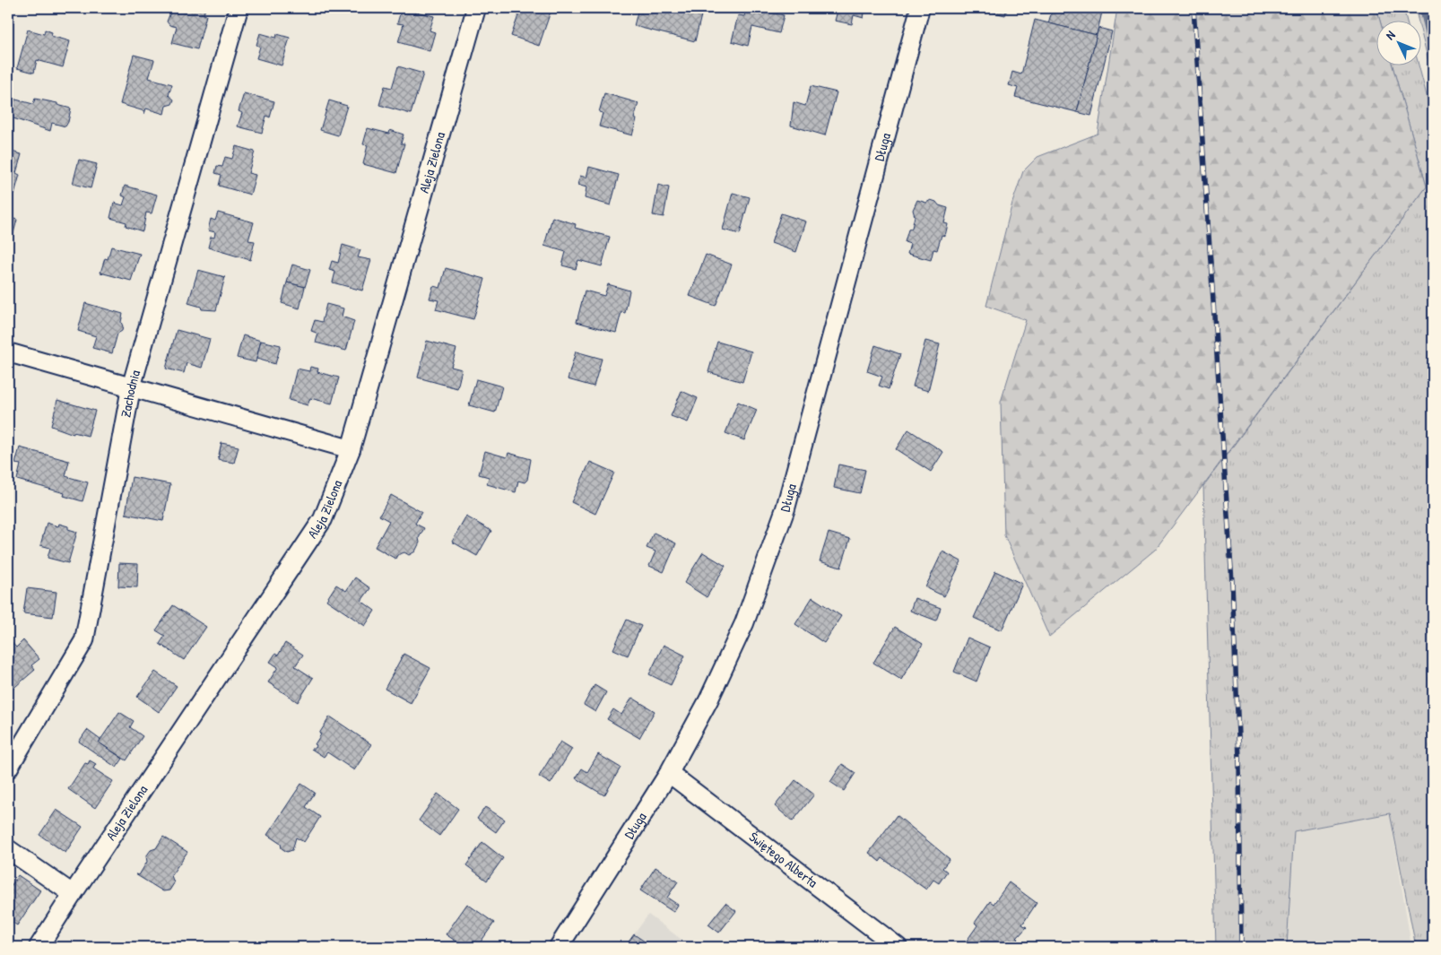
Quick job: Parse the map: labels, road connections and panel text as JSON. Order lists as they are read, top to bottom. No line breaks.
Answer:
{"streets":{"street":["Długa","Aleja Zielona","Zachodnia","Świętego Alberta"]},"crossings":[["Długa","Świętego Alberta"]],"north":"top left"}
